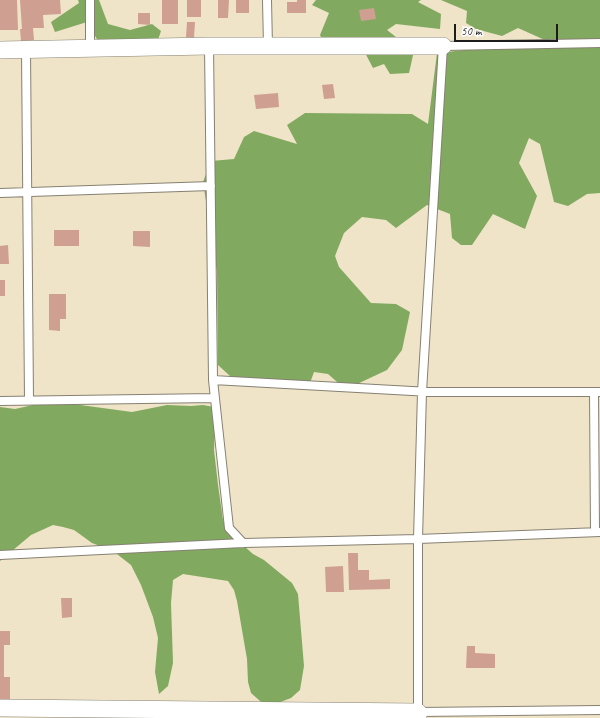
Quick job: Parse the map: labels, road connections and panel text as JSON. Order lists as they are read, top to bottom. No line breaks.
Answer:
{"scale_bar":"50 m"}
